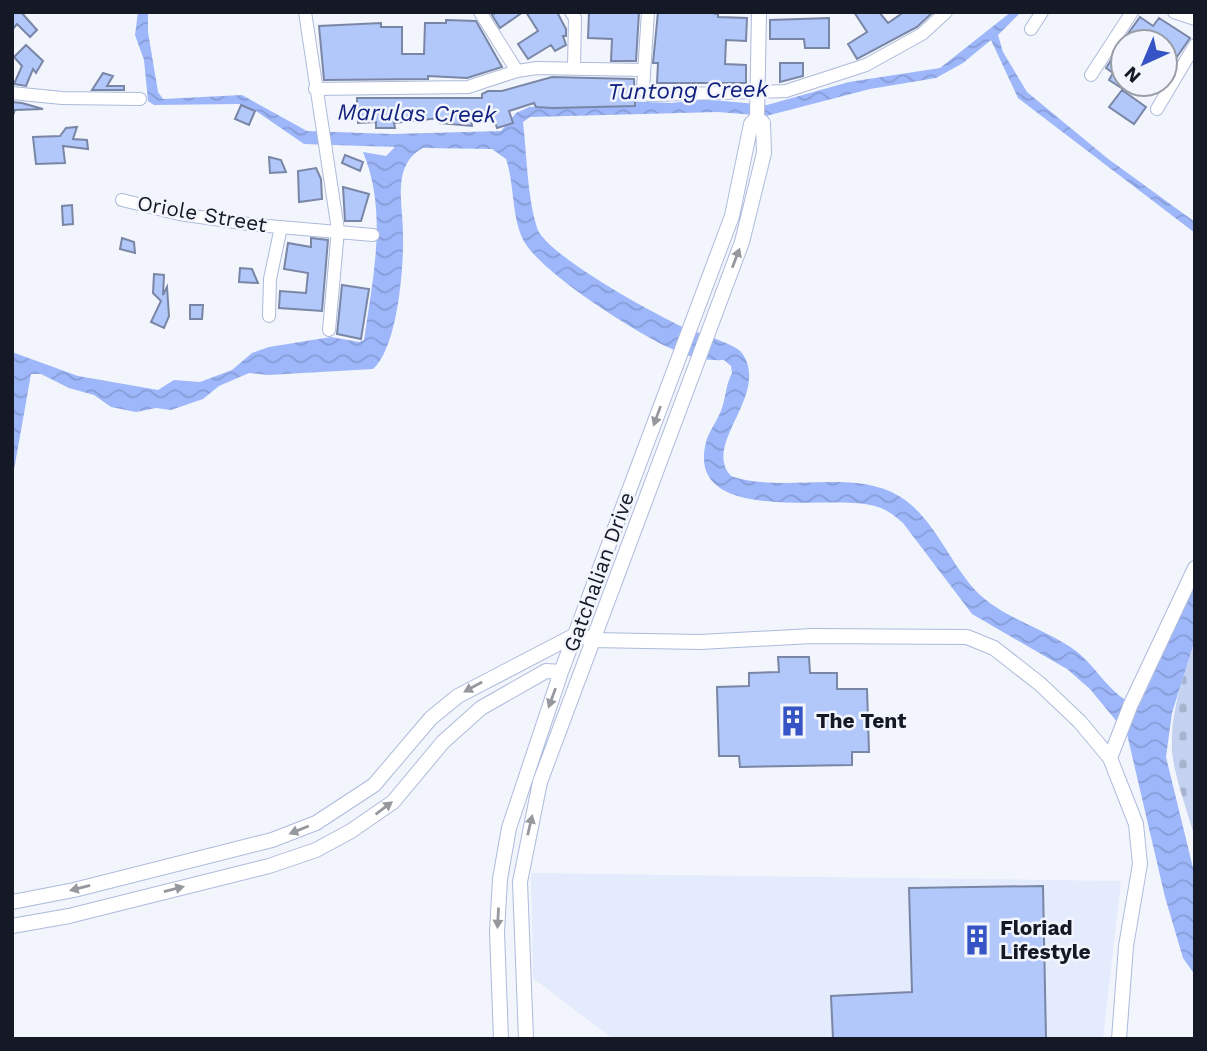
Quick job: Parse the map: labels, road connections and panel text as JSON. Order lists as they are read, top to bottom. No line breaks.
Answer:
{"streets":{"street":["Oriole Street","Gatchalian Drive"]},"water":["Tuntong Creek","Marulas Creek"],"places":{"building":["The Tent","Floriad Lifestyle"]},"north":"bottom left"}
